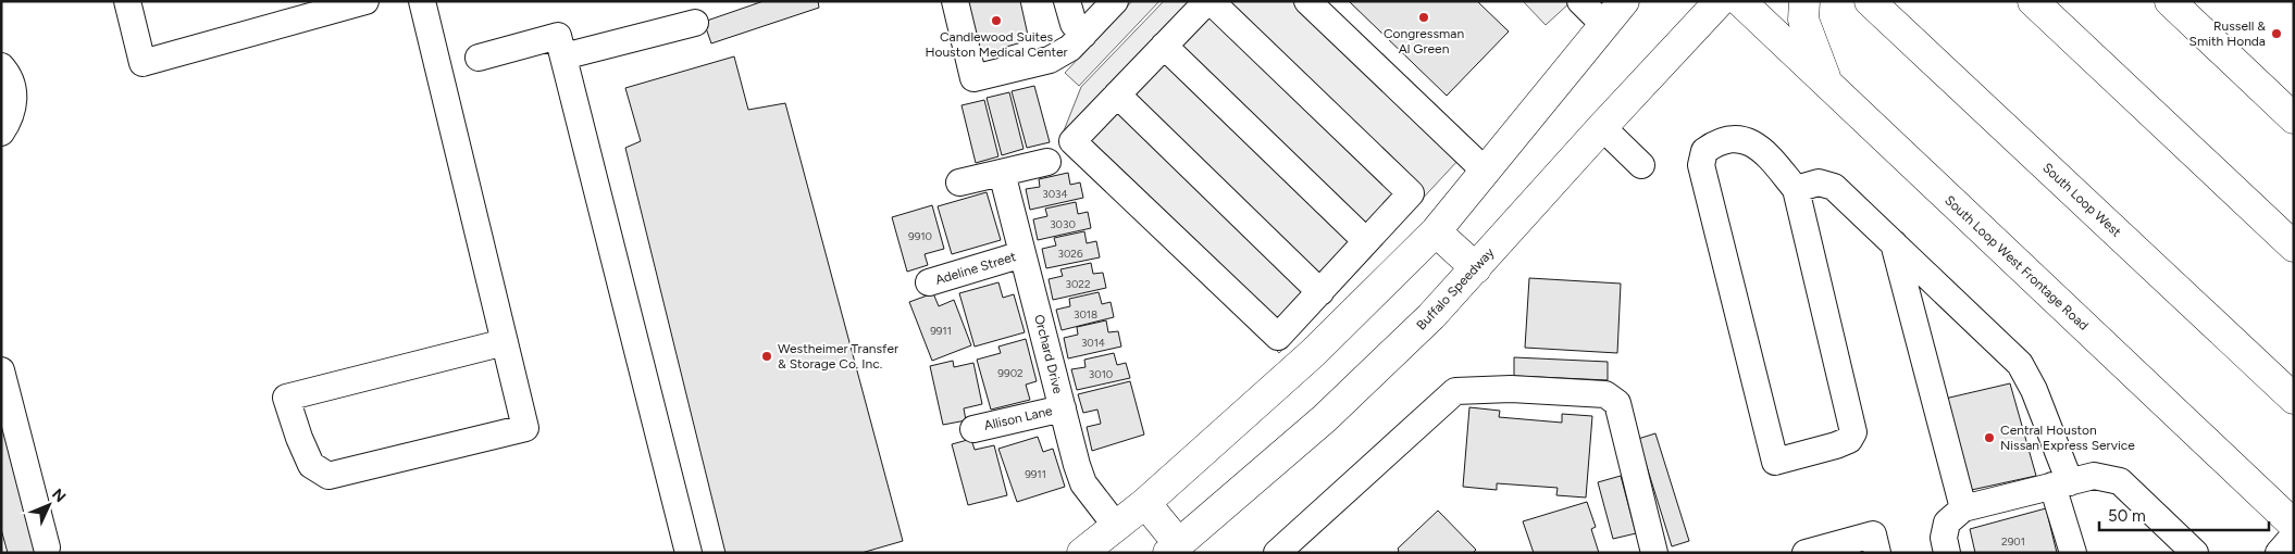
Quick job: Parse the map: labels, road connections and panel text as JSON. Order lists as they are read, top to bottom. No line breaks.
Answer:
{"streets":{"main road":["South Loop West","South Loop West Frontage Road","Buffalo Speedway"],"street":["Adeline Street","Orchard Drive","Allison Lane"]},"crossings":[["Adeline Street","Orchard Drive"],["Orchard Drive","Allison Lane"]],"places":["Congressman Al Green","Candlewood Suites Houston Medical Center","Russell & Smith Honda","Westheimer Transfer & Storage Co. Inc.","Central Houston Nissan Express Service"],"house_numbers":["3034","3030","9910","3026","3022","3018","9911","3014","9902","3010","9911","2901"],"scale_bar":"50 m","north":"top right"}
